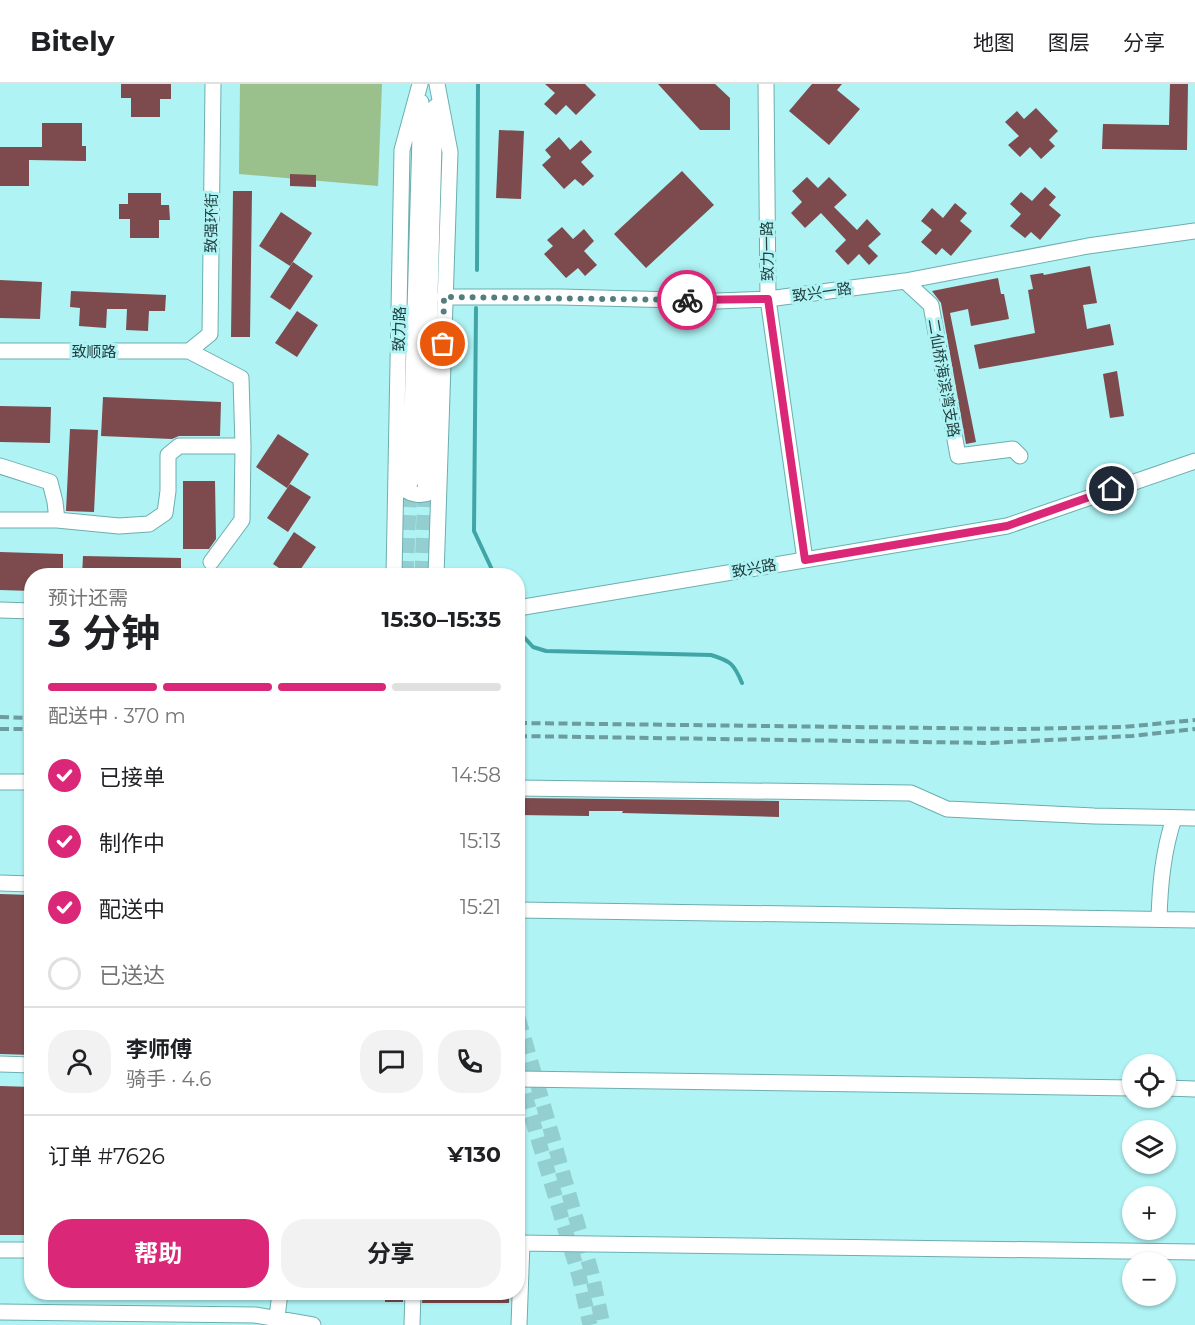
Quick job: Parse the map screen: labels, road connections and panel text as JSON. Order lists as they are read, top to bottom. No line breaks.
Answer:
{"streets":{"street":["致强环街","致力一路","致兴一路","致力路","致顺路","二仙桥海滨湾支路","致兴路"]},"crossings":[["致强环街","致顺路"],["致力一路","致兴一路"],["致力一路","致兴路"],["致兴一路","致力路"],["致兴一路","二仙桥海滨湾支路"]],"page":{"header":"Bitely","nav":["地图","图层","分享"],"heading":["3 分钟","预计还需","15:30–15:35"],"panel":["李师傅","骑手 · 4.6","订单 #7626","¥130"],"bar":"配送中 · 370 m","list":[["已接单","14:58"],["制作中","15:13"],["配送中","15:21"],"已送达"],"map_buttons":["+","−"],"buttons":["帮助","分享"]}}
